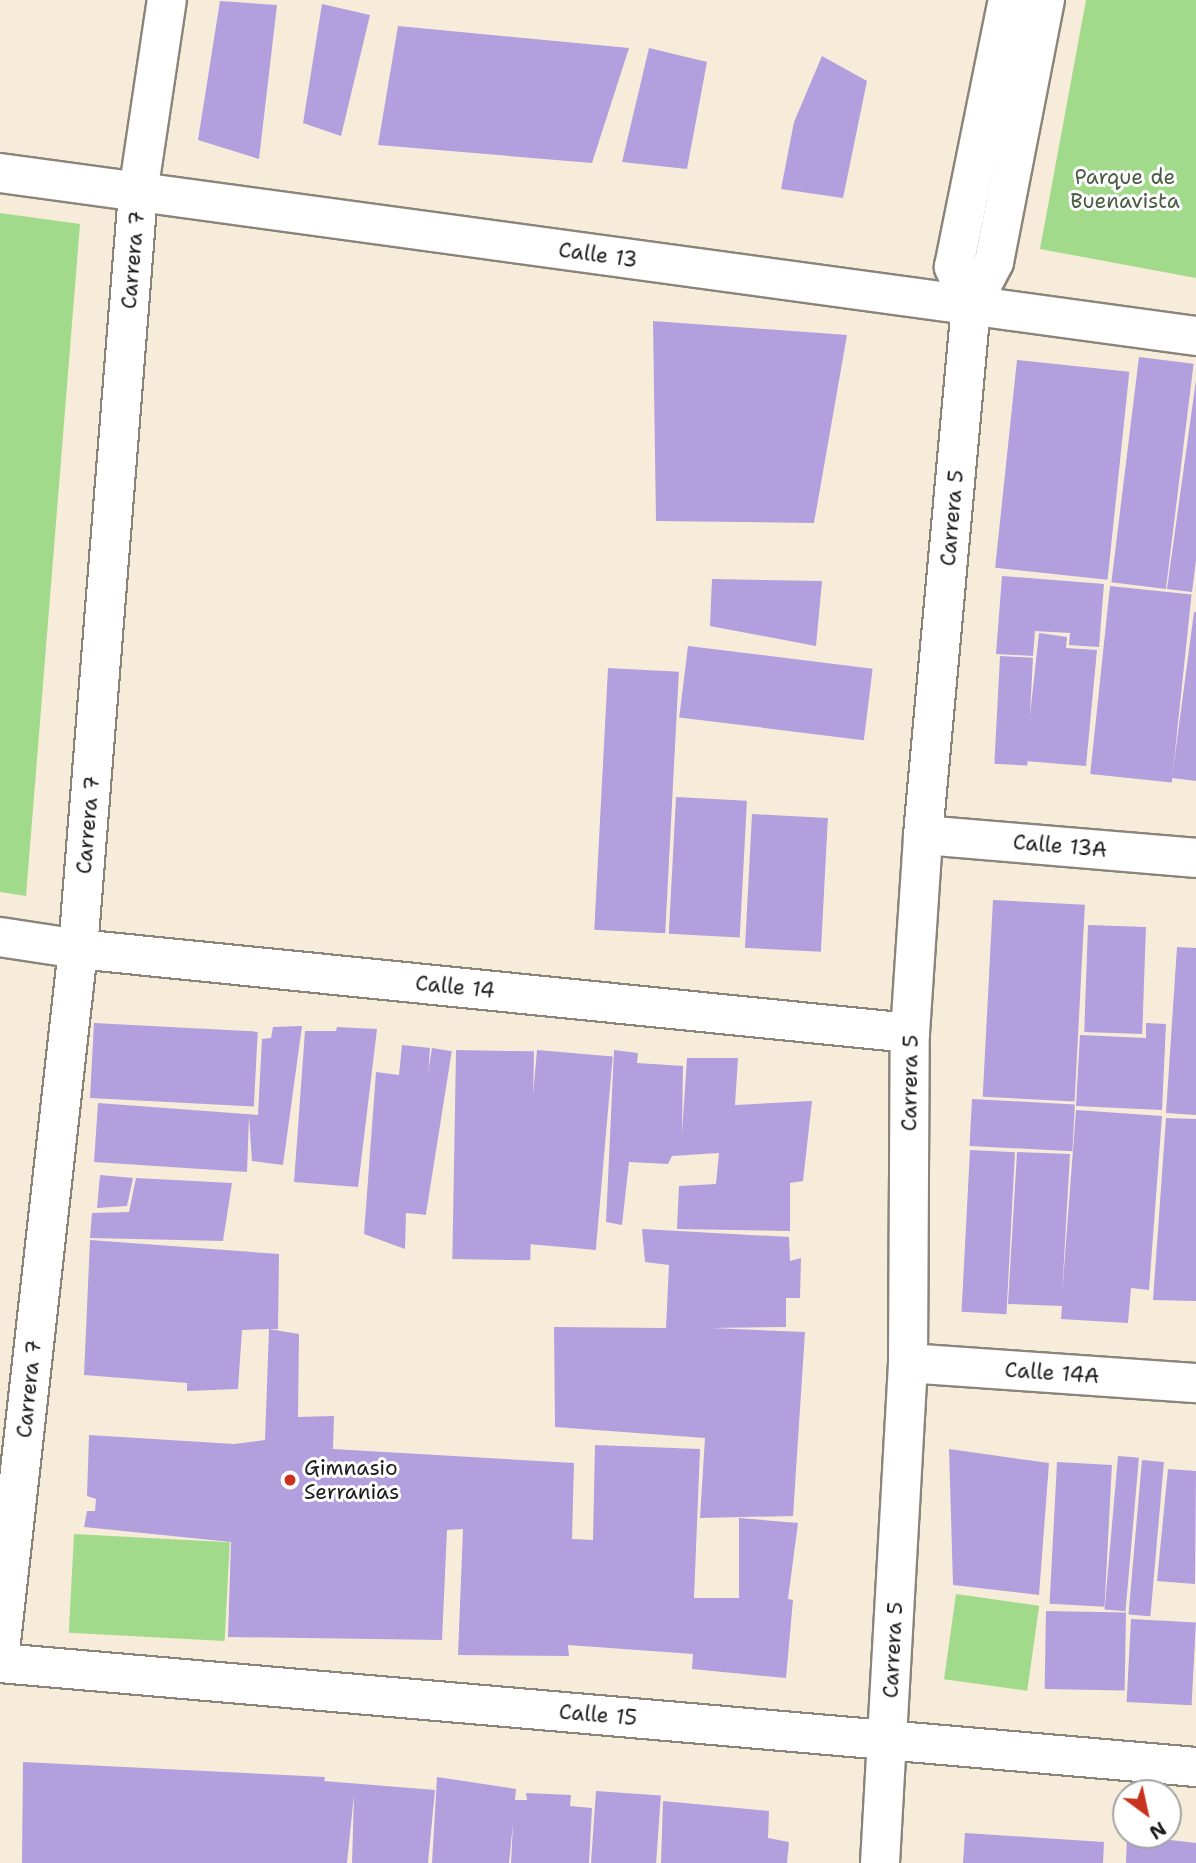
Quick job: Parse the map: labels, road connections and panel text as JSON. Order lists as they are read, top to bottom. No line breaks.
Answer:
{"streets":{"street":["Calle 13","Carrera 7","Carrera 5","Calle 13A","Calle 14","Calle 14A","Calle 15"]},"crossings":[["Calle 13","Carrera 7"],["Calle 13","Carrera 5"],["Carrera 7","Calle 14"],["Carrera 5","Calle 13A"],["Carrera 5","Calle 14"],["Carrera 5","Calle 14A"],["Carrera 5","Calle 15"]],"parks":["Parque de Buenavista"],"places":["Gimnasio Serranias"],"north":"bottom right"}
